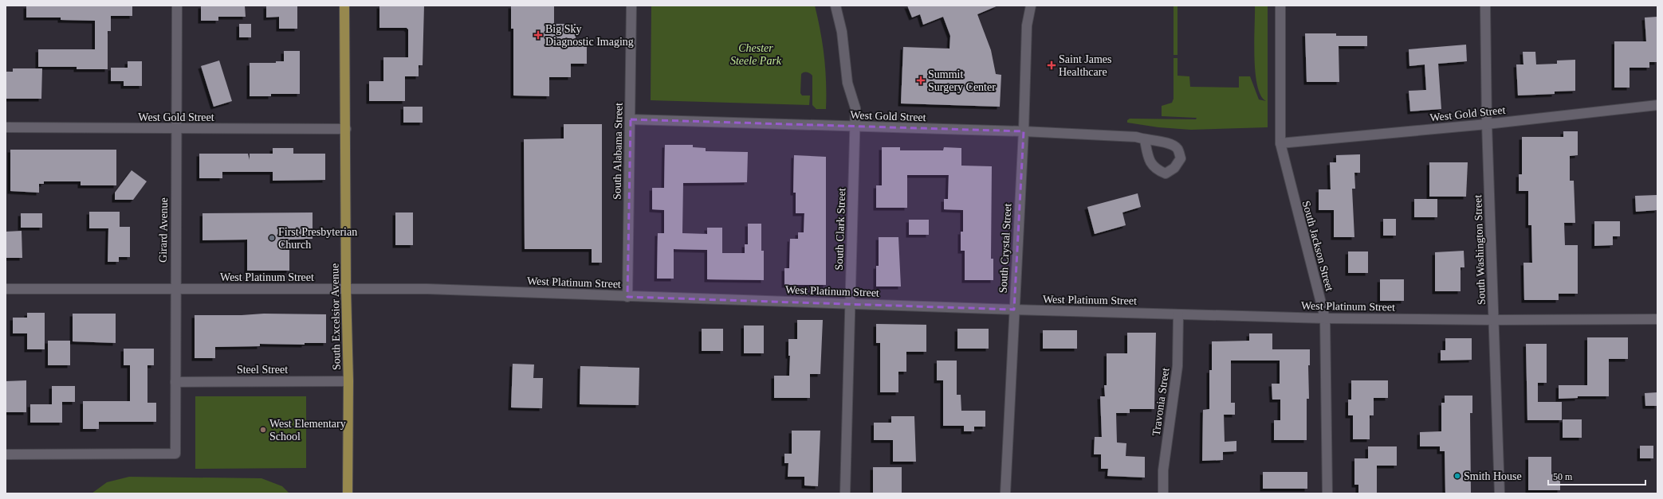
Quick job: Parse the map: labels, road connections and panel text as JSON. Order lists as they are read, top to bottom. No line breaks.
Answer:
{"streets":{"main road":["South Excelsior Avenue"],"street":["West Gold Street","South Alabama Street","South Clark Street","Girard Avenue","South Jackson Street","South Crystal Street","South Washington Street","West Platinum Street","Steel Street","Travonia Street"]},"crossings":[["West Gold Street","South Alabama Street"],["West Gold Street","South Clark Street"],["West Gold Street","Girard Avenue"],["West Gold Street","South Jackson Street"],["West Gold Street","South Crystal Street"],["West Gold Street","South Washington Street"],["West Gold Street","South Excelsior Avenue"],["South Alabama Street","West Platinum Street"],["South Clark Street","West Platinum Street"],["Girard Avenue","West Platinum Street"],["Girard Avenue","Steel Street"],["South Jackson Street","West Platinum Street"],["South Crystal Street","West Platinum Street"],["South Washington Street","West Platinum Street"],["West Platinum Street","South Excelsior Avenue"],["West Platinum Street","Travonia Street"],["South Excelsior Avenue","Steel Street"]],"parks":["Chester Steele Park"],"places":{"health":["Big Sky Diagnostic Imaging","Saint James Healthcare","Summit Surgery Center"],"other":["First Presbyterian Church","West Elementary School","Smith House"]},"scale_bar":"50 m"}
